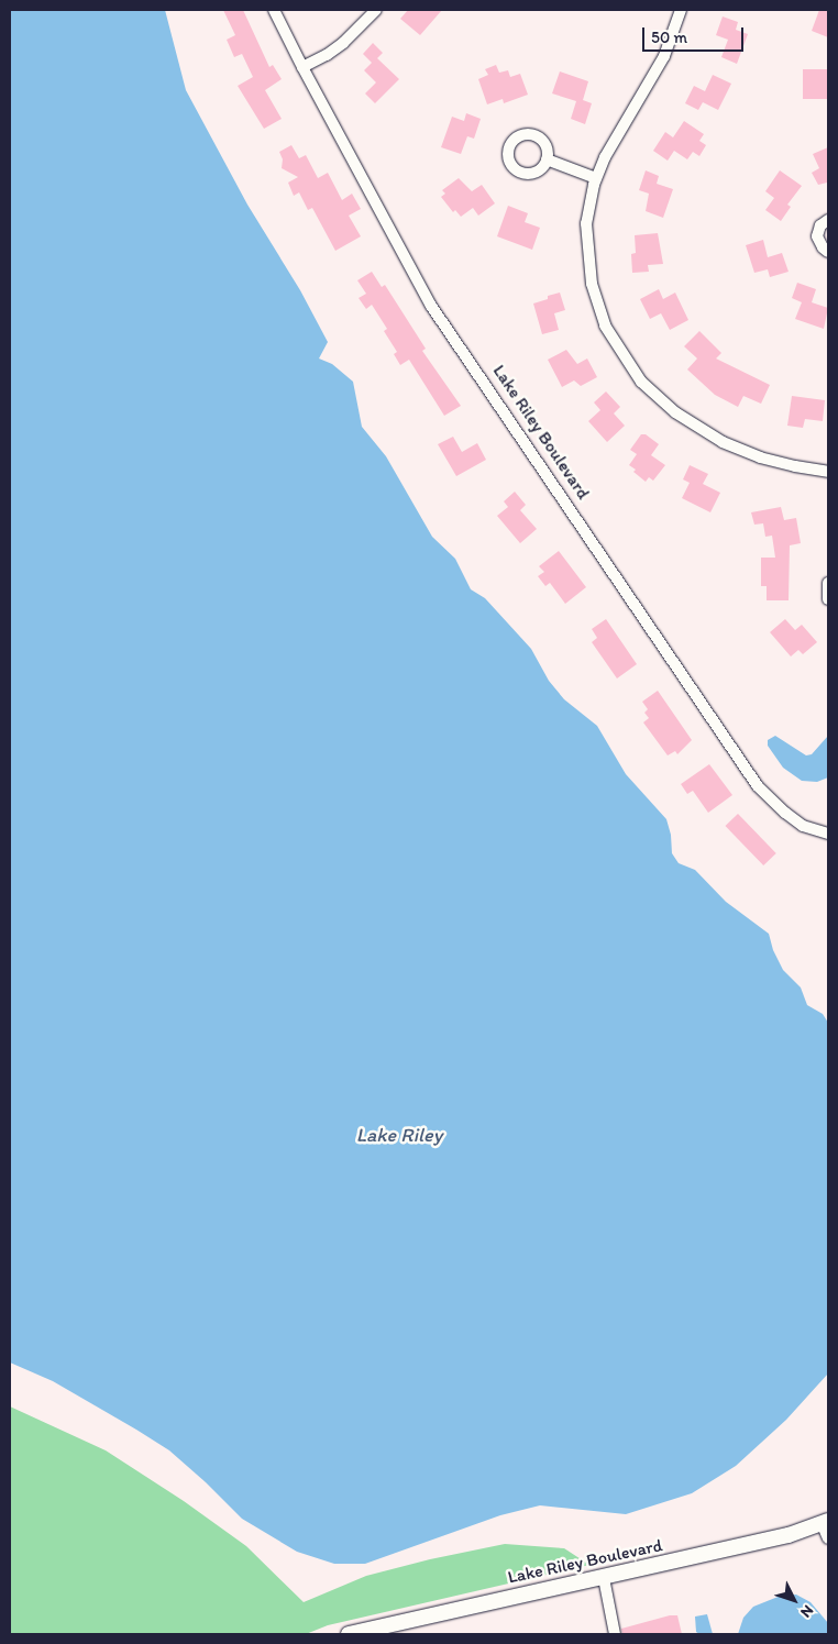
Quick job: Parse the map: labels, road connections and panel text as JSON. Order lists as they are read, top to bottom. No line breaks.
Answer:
{"streets":{"street":["Lake Riley Boulevard"]},"water":["Lake Riley"],"scale_bar":"50 m","north":"bottom right"}
